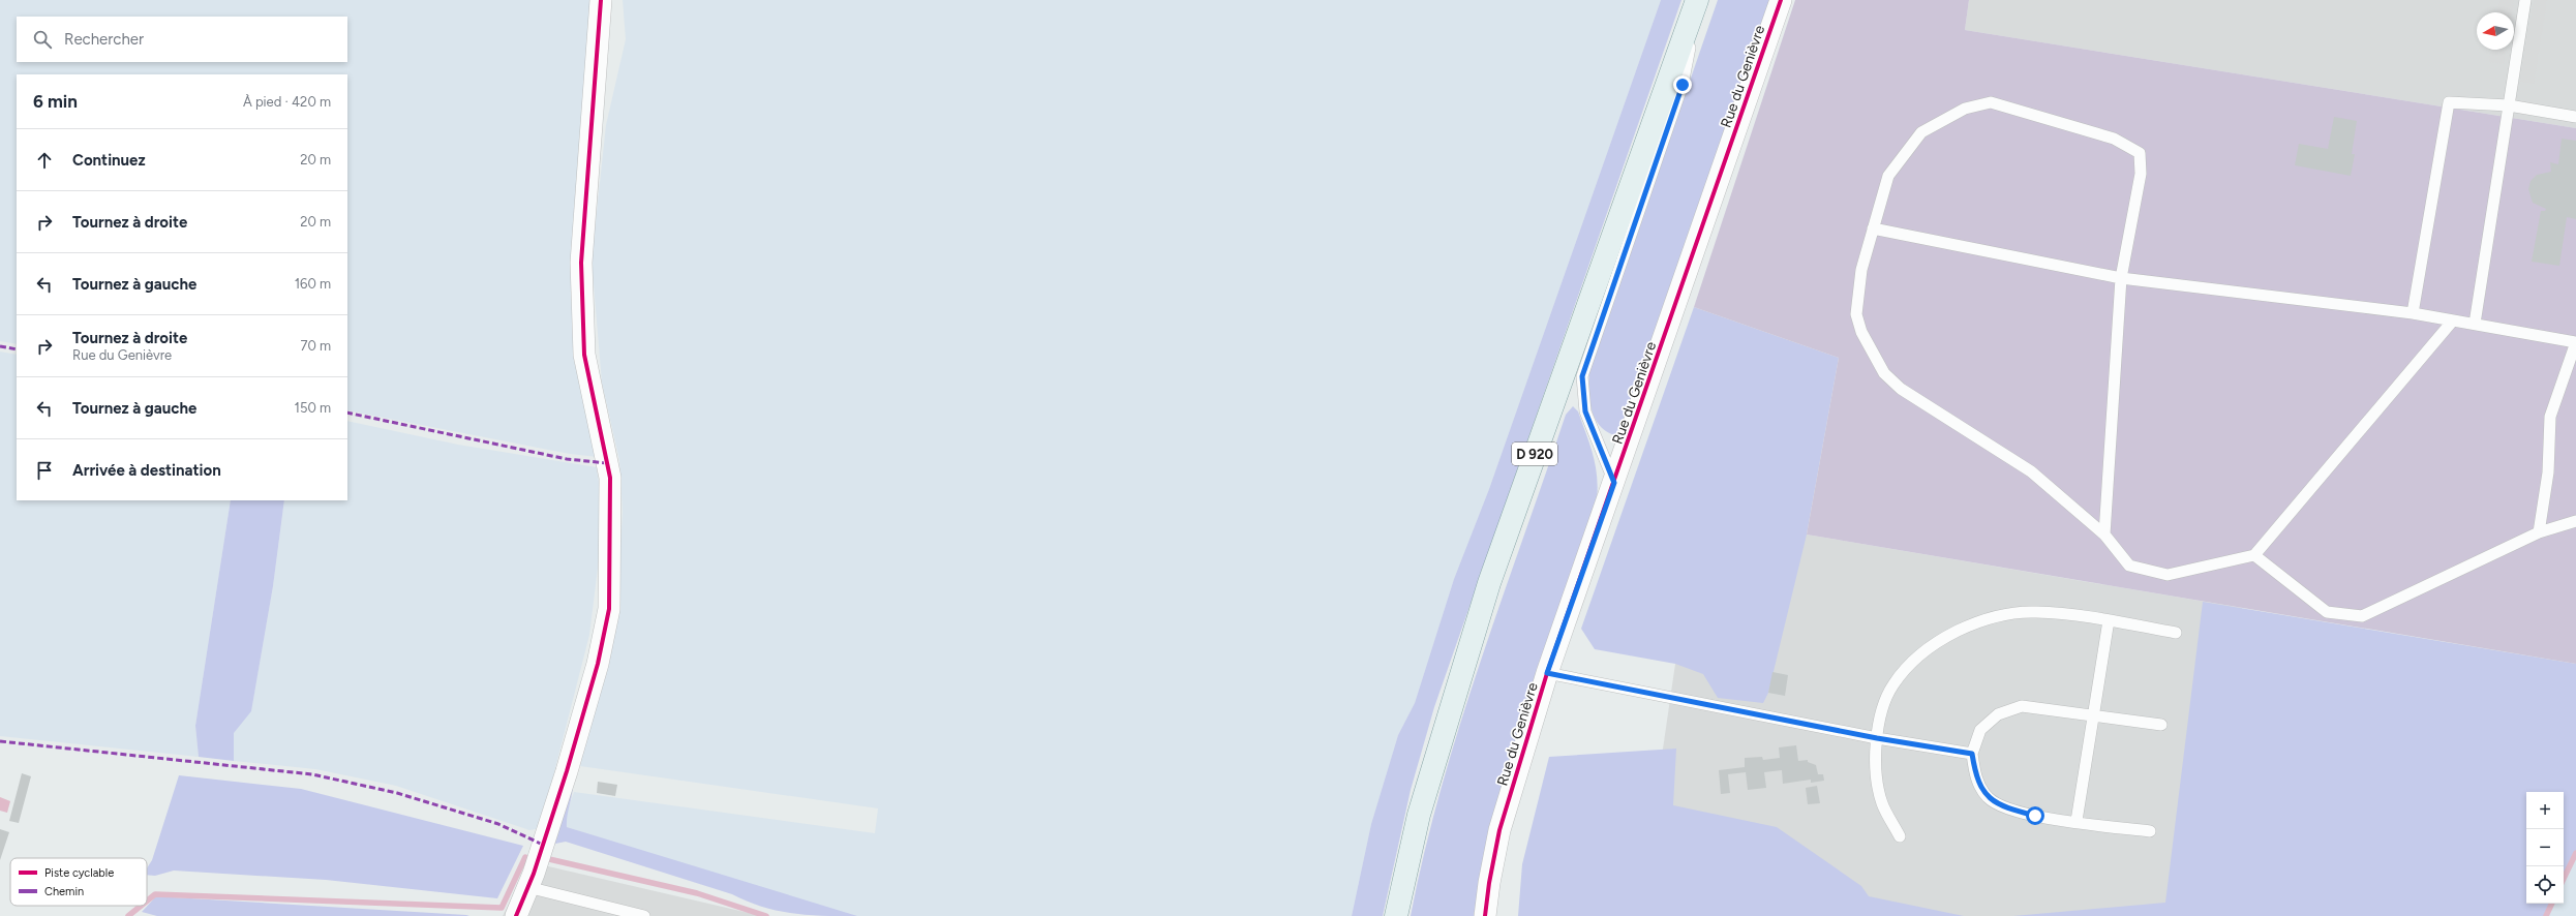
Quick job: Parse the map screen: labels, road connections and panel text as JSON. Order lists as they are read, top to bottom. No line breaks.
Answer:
{"streets":{"main road":["D 920"],"street":["Rue du Genièvre"]},"legend":["Piste cyclable","Chemin"],"north":"left","page":{"search":"Rechercher","heading":["6 min","À pied · 420 m"],"list":[["Continuez","20 m"],["Tournez à droite","20 m"],["Tournez à gauche","160 m"],["Tournez à droite","Rue du Genièvre","70 m"],["Tournez à gauche","150 m"],"Arrivée à destination"],"map_buttons":["+","−"]}}
